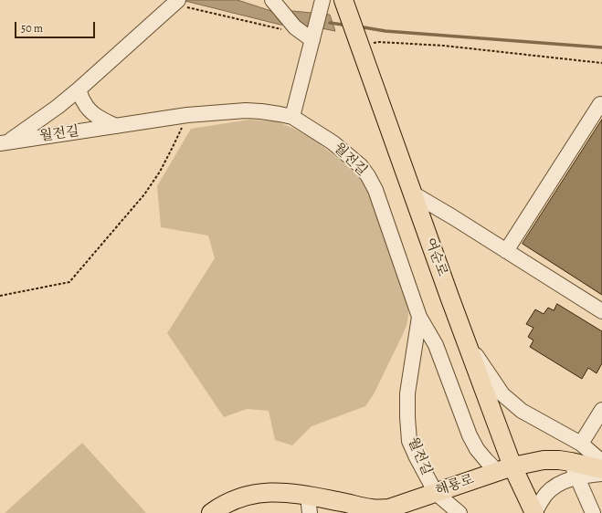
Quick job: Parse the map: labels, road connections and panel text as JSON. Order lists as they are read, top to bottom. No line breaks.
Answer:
{"streets":{"main road":["여순로","해룡로"],"street":["월전길"]},"crossings":[["월전길","해룡로"],["여순로","해룡로"]],"scale_bar":"50 m"}
